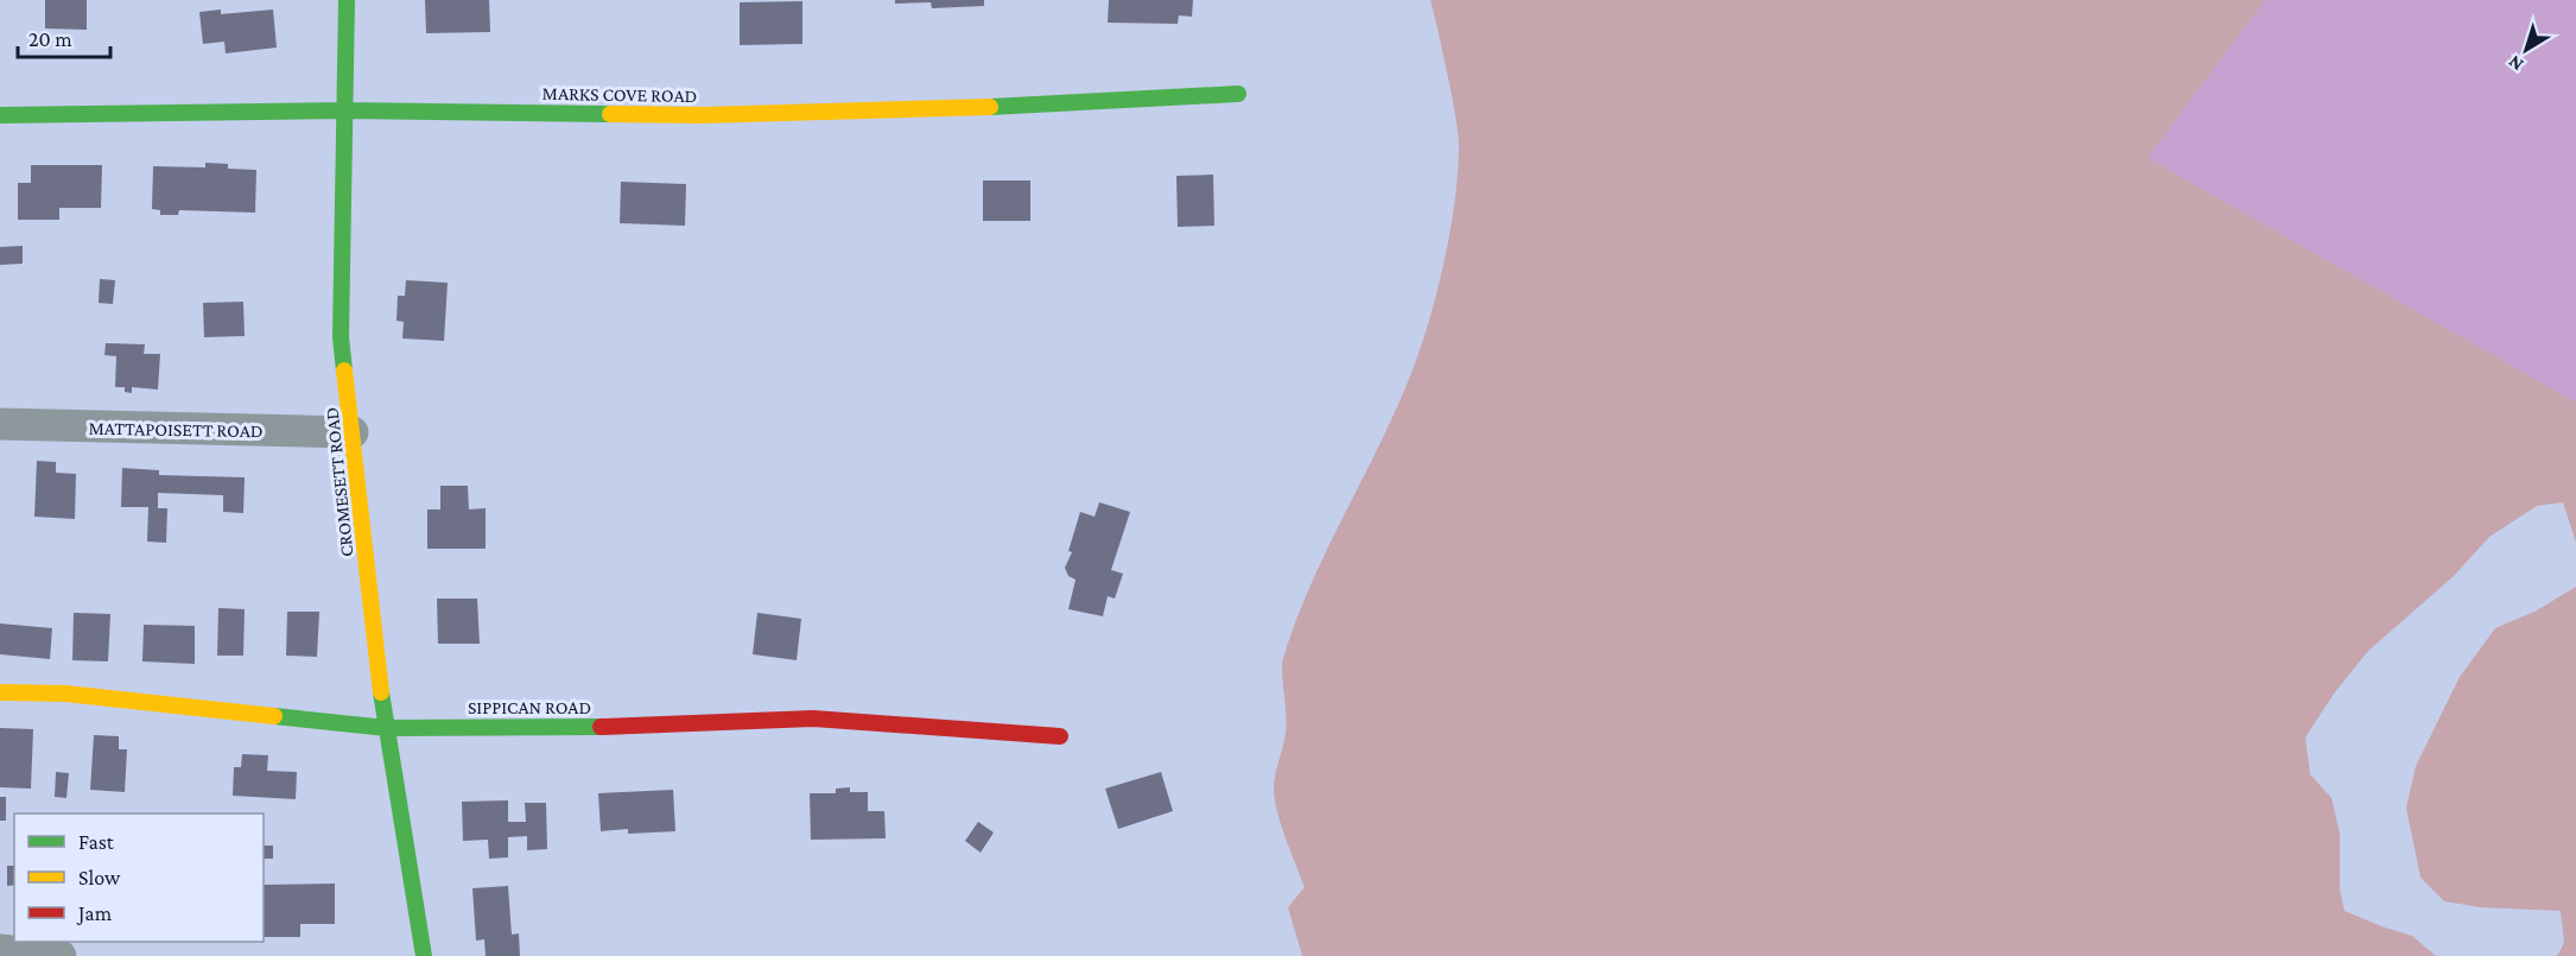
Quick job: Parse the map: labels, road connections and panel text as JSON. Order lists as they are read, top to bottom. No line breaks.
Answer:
{"streets":{"street":["MARKS COVE ROAD","MATTAPOISETT ROAD","CROMESETT ROAD","SIPPICAN ROAD"]},"crossings":[["MARKS COVE ROAD","CROMESETT ROAD"],["MATTAPOISETT ROAD","CROMESETT ROAD"],["CROMESETT ROAD","SIPPICAN ROAD"]],"legend":["Fast","Slow","Jam"],"scale_bar":"20 m","north":"bottom left"}
